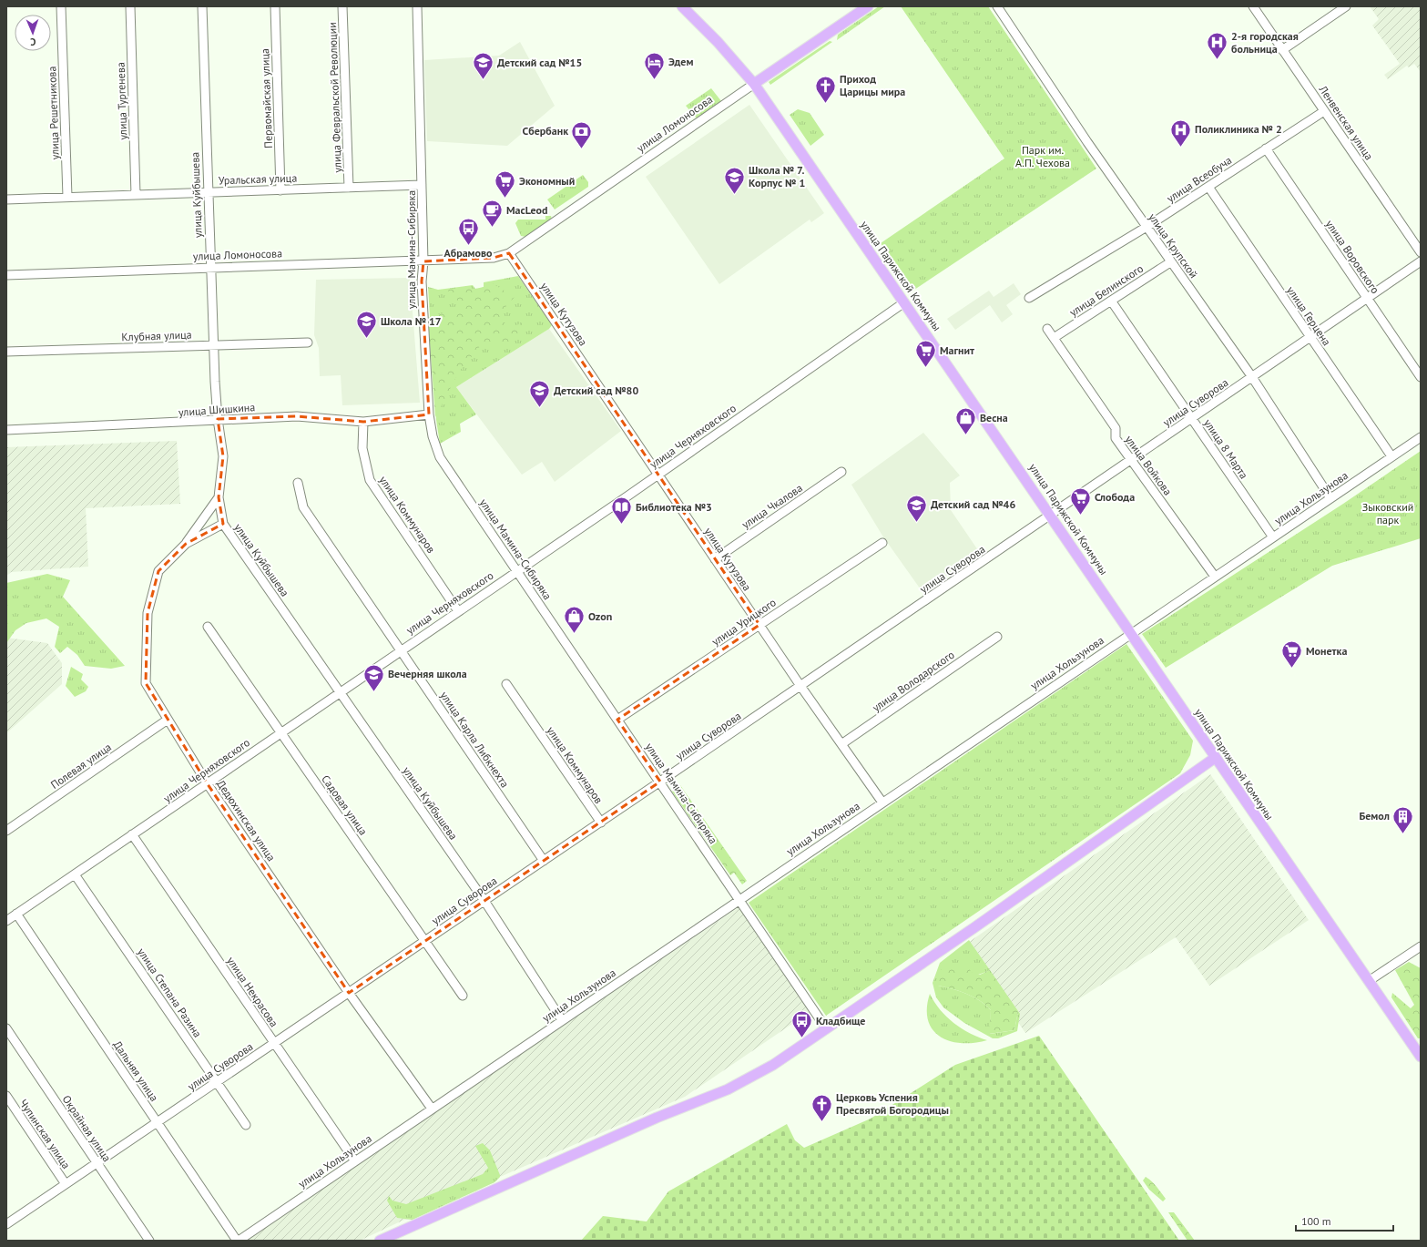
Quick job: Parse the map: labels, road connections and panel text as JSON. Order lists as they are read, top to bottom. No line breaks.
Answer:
{"streets":{"main road":["улица Ломоносова","улица Парижской Коммуны"],"street":["улица Февральской Революции","Первомайская улица","улица Тургенева","улица Решетникова","Ленвенская улица","Уральская улица","улица Всеобуча","улица Куйбышева","улица Крупской","улица Мамина-Сибиряка","улица Воровского","улица Белинского","улица Кутузова","улица Герцена","Клубная улица","улица Суворова","улица Шишкина","улица Черняховского","улица 8 Марта","улица Войкова","улица Хользунова","улица Чкалова","улица Коммунаров","улица Урицкого","улица Володарского","улица Карла Либкнехта","Полевая улица","Садовая улица","Дедюхинская улица","улица Некрасова","улица Степана Разина","Дальняя улица","Окрайная улица","Чупинская улица"]},"crossings":[["улица Февральской Революции","Уральская улица"],["Первомайская улица","Уральская улица"],["улица Тургенева","Уральская улица"],["улица Решетникова","Уральская улица"],["Ленвенская улица","улица Всеобуча"],["улица Ломоносова","улица Куйбышева"],["улица Ломоносова","улица Мамина-Сибиряка"],["улица Ломоносова","улица Парижской Коммуны"],["улица Ломоносова","улица Кутузова"],["Уральская улица","улица Куйбышева"],["Уральская улица","улица Мамина-Сибиряка"],["улица Всеобуча","улица Крупской"],["улица Всеобуча","улица Воровского"],["улица Всеобуча","улица Герцена"],["улица Куйбышева","Клубная улица"],["улица Куйбышева","улица Суворова"],["улица Куйбышева","улица Шишкина"],["улица Куйбышева","улица Черняховского"],["улица Куйбышева","улица Хользунова"],["улица Куйбышева","Дедюхинская улица"],["улица Крупской","улица Белинского"],["улица Крупской","улица Суворова"],["улица Крупской","улица Хользунова"],["улица Мамина-Сибиряка","улица Суворова"],["улица Мамина-Сибиряка","улица Шишкина"],["улица Мамина-Сибиряка","улица Черняховского"],["улица Мамина-Сибиряка","улица Хользунова"],["улица Мамина-Сибиряка","улица Урицкого"],["улица Воровского","улица Суворова"],["улица Парижской Коммуны","улица Суворова"],["улица Парижской Коммуны","улица Черняховского"],["улица Парижской Коммуны","улица Хользунова"],["улица Белинского","улица 8 Марта"],["улица Белинского","улица Войкова"],["улица Кутузова","улица Суворова"],["улица Кутузова","улица Черняховского"],["улица Кутузова","улица Хользунова"],["улица Кутузова","улица Чкалова"],["улица Кутузова","улица Урицкого"],["улица Кутузова","улица Володарского"],["улица Герцена","улица Суворова"],["улица Герцена","улица Хользунова"],["улица Суворова","улица 8 Марта"],["улица Суворова","улица Войкова"],["улица Суворова","улица Коммунаров"],["улица Суворова","улица Карла Либкнехта"],["улица Суворова","Садовая улица"],["улица Суворова","Дедюхинская улица"],["улица Суворова","улица Некрасова"],["улица Суворова","улица Степана Разина"],["улица Суворова","Дальняя улица"],["улица Суворова","Окрайная улица"],["улица Суворова","Чупинская улица"],["улица Шишкина","улица Коммунаров"],["улица Черняховского","улица Коммунаров"],["улица Черняховского","улица Карла Либкнехта"],["улица Черняховского","Садовая улица"],["улица Черняховского","Дедюхинская улица"],["улица Черняховского","улица Некрасова"],["улица Черняховского","улица Степана Разина"],["улица Черняховского","Дальняя улица"],["улица 8 Марта","улица Хользунова"],["улица Войкова","улица Хользунова"],["улица Хользунова","Дедюхинская улица"],["улица Хользунова","улица Некрасова"],["улица Хользунова","Дальняя улица"],["Полевая улица","Дедюхинская улица"]],"parks":["Парк им. А.П. Чехова","Зыковский парк"],"places":{"hospital":["2-я городская больница","Поликлиника № 2"],"hotel":["Эдем"],"school or university":["Детский сад №15","Школа № 7. Корпус № 1","Школа № 17","Детский сад №80","Детский сад №46","Вечерняя школа"],"church":["Приход Царицы мира","Церковь Успения Пресвятой Богородицы"],"bank":["Сбербанк"],"supermarket":["Экономный","Магнит","Слобода","Монетка"],"cafe":["MacLeod"],"bus stop":["Абрамово","Кладбище"],"shop":["Весна","Ozon"],"library":["Библиотека №3"],"building":["Бемол"]},"scale_bar":"100 m","north":"bottom"}
